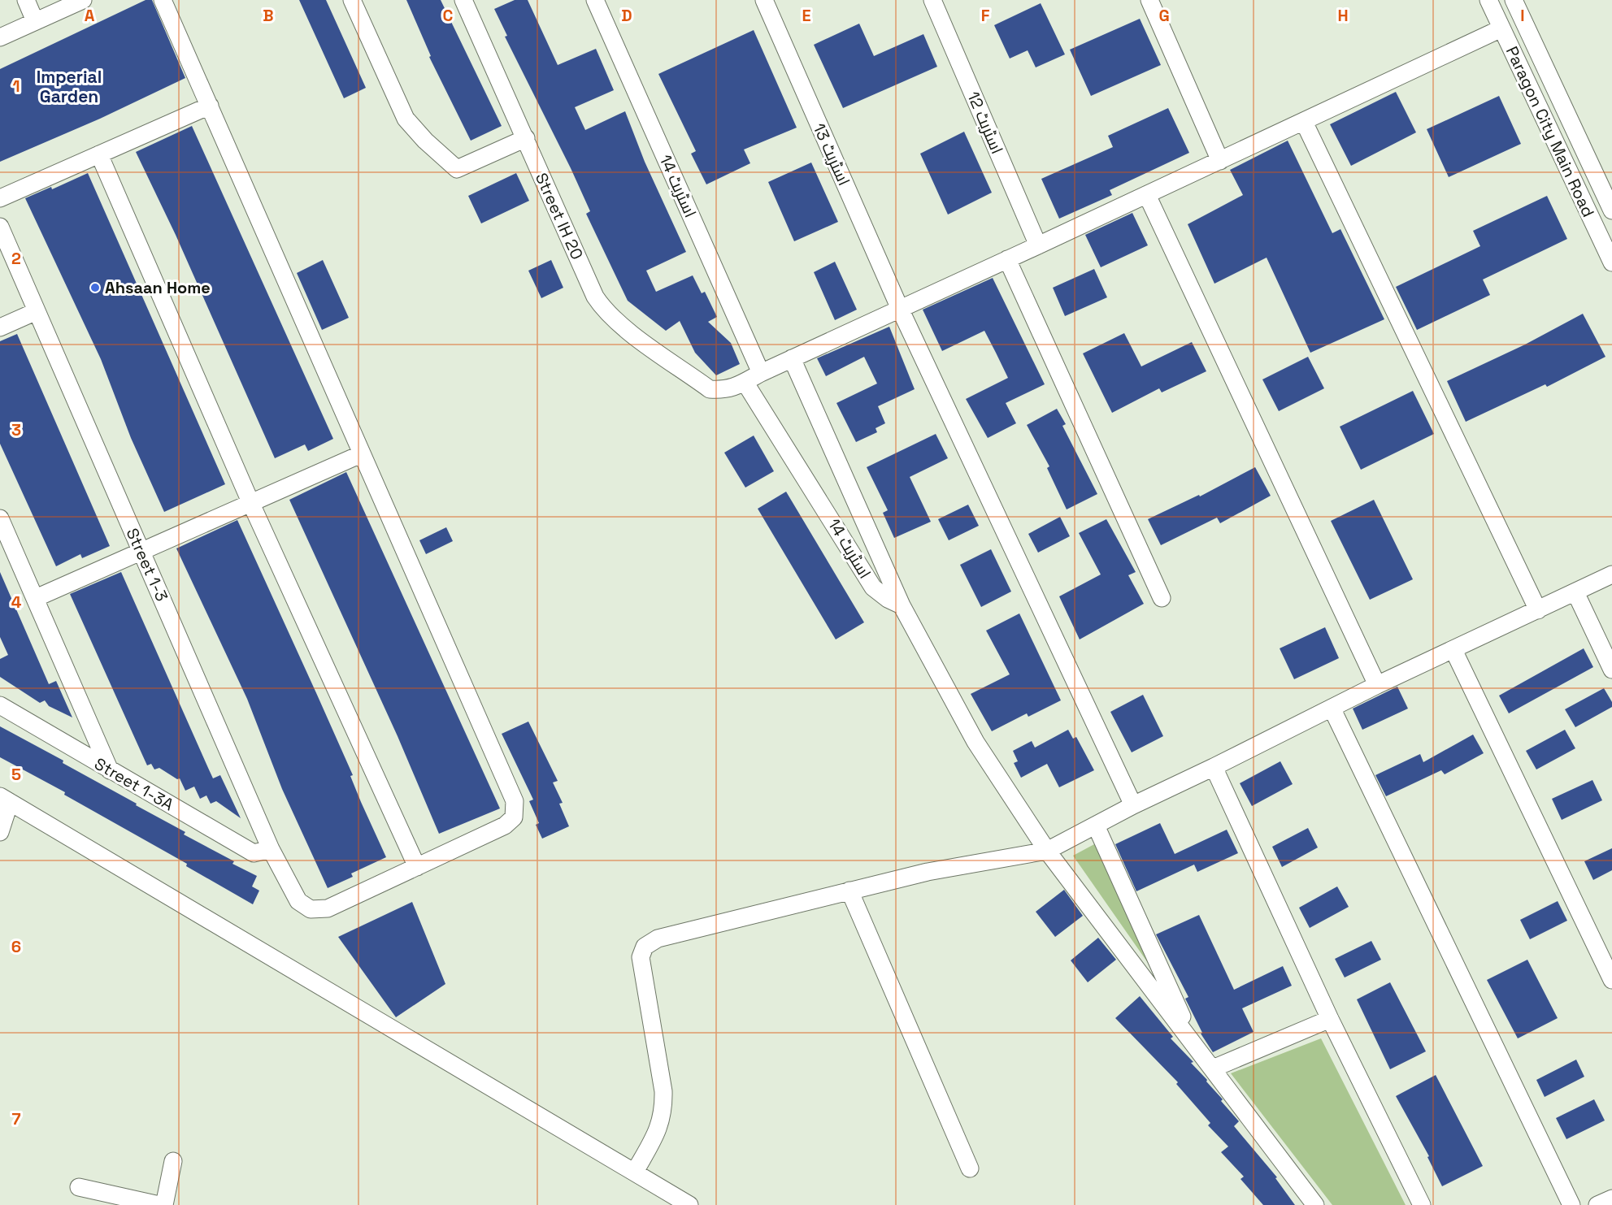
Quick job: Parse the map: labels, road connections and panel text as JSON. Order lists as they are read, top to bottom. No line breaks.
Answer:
{"streets":{"street":["اسٹریٹ 12","Paragon City Main Road","اسٹریٹ 13","اسٹریٹ 14","Street IH 20","Street 1-3","Street 1-3A"]},"crossings":[["اسٹریٹ 14","Street IH 20"],["Street 1-3","Street 1-3A"]],"districts":["Imperial Garden"],"places":["Ahsaan Home"],"grid":{"columns":["A","B","C","D","E","F","G","H","I"],"rows":["1","2","3","4","5","6","7"]}}
